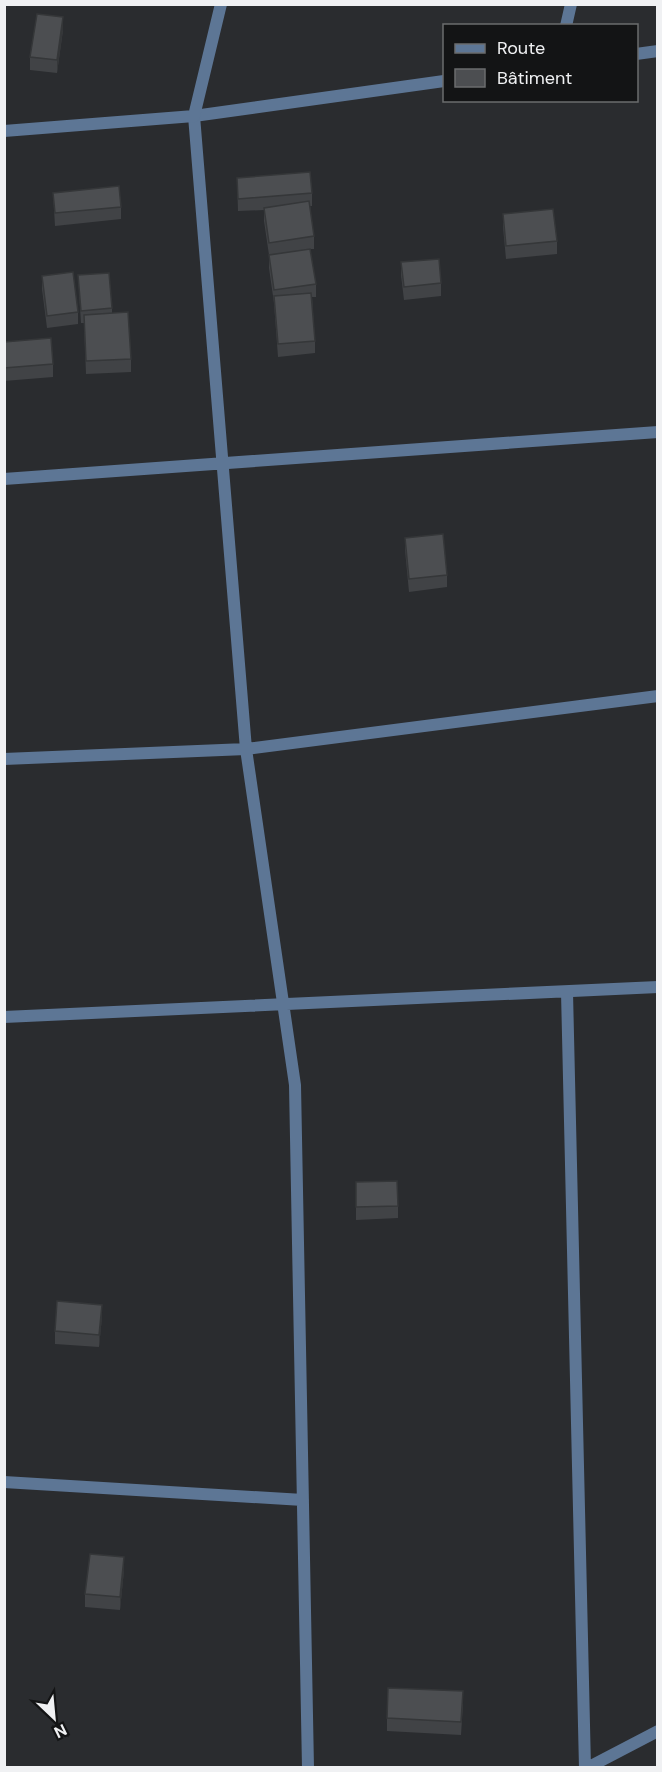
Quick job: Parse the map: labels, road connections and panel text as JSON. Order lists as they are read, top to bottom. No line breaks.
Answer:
{"legend":["Route","Bâtiment"],"north":"bottom right"}
